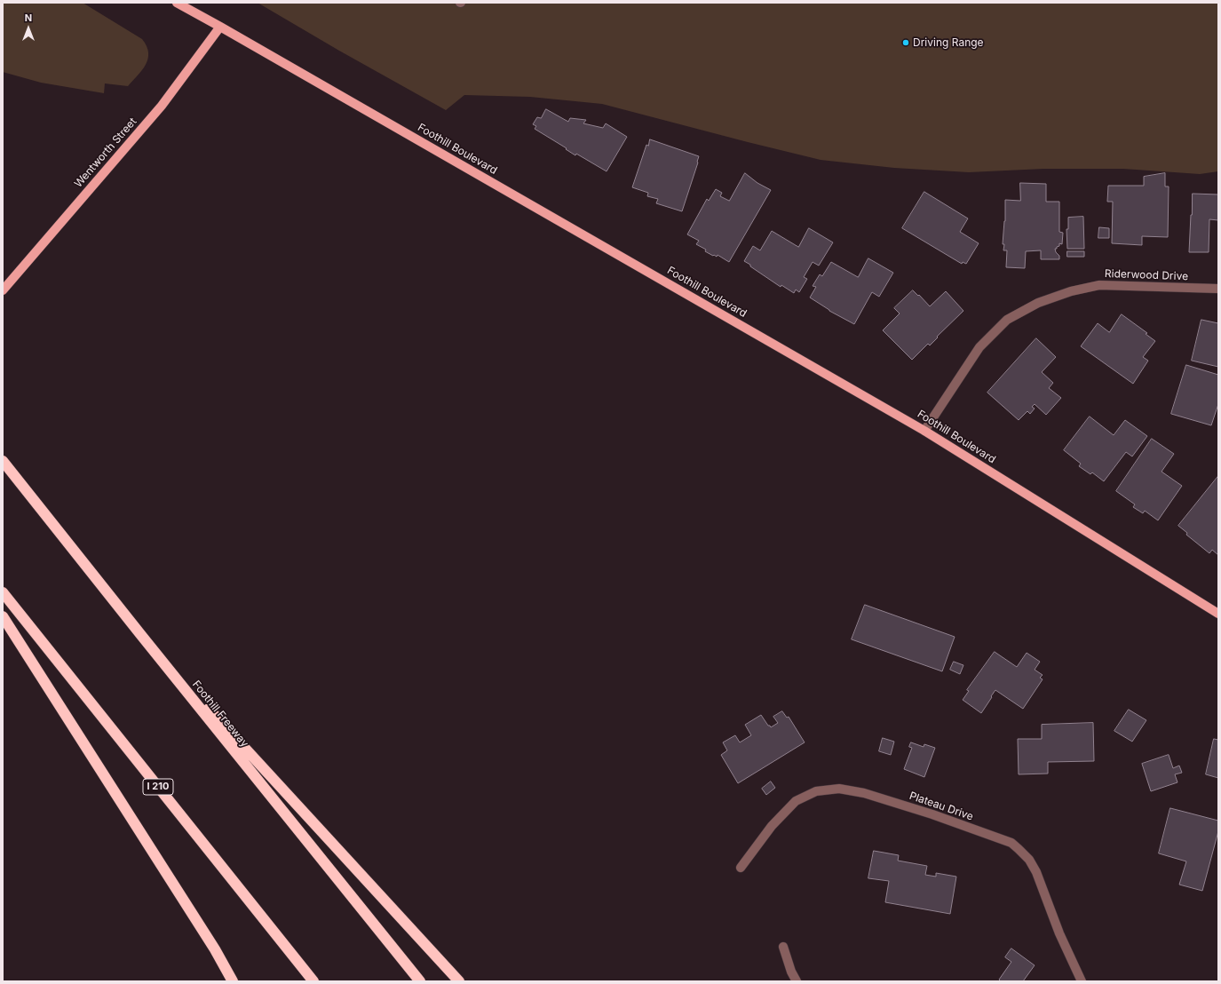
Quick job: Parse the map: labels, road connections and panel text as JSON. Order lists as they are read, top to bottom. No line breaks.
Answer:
{"streets":{"highway":["Foothill Freeway","I 210"],"main road":["Foothill Boulevard","Wentworth Street"],"street":["Riderwood Drive","Plateau Drive"]},"crossings":[["Foothill Boulevard","Wentworth Street"],["Foothill Boulevard","Riderwood Drive"]],"places":["Driving Range"],"north":"top"}
